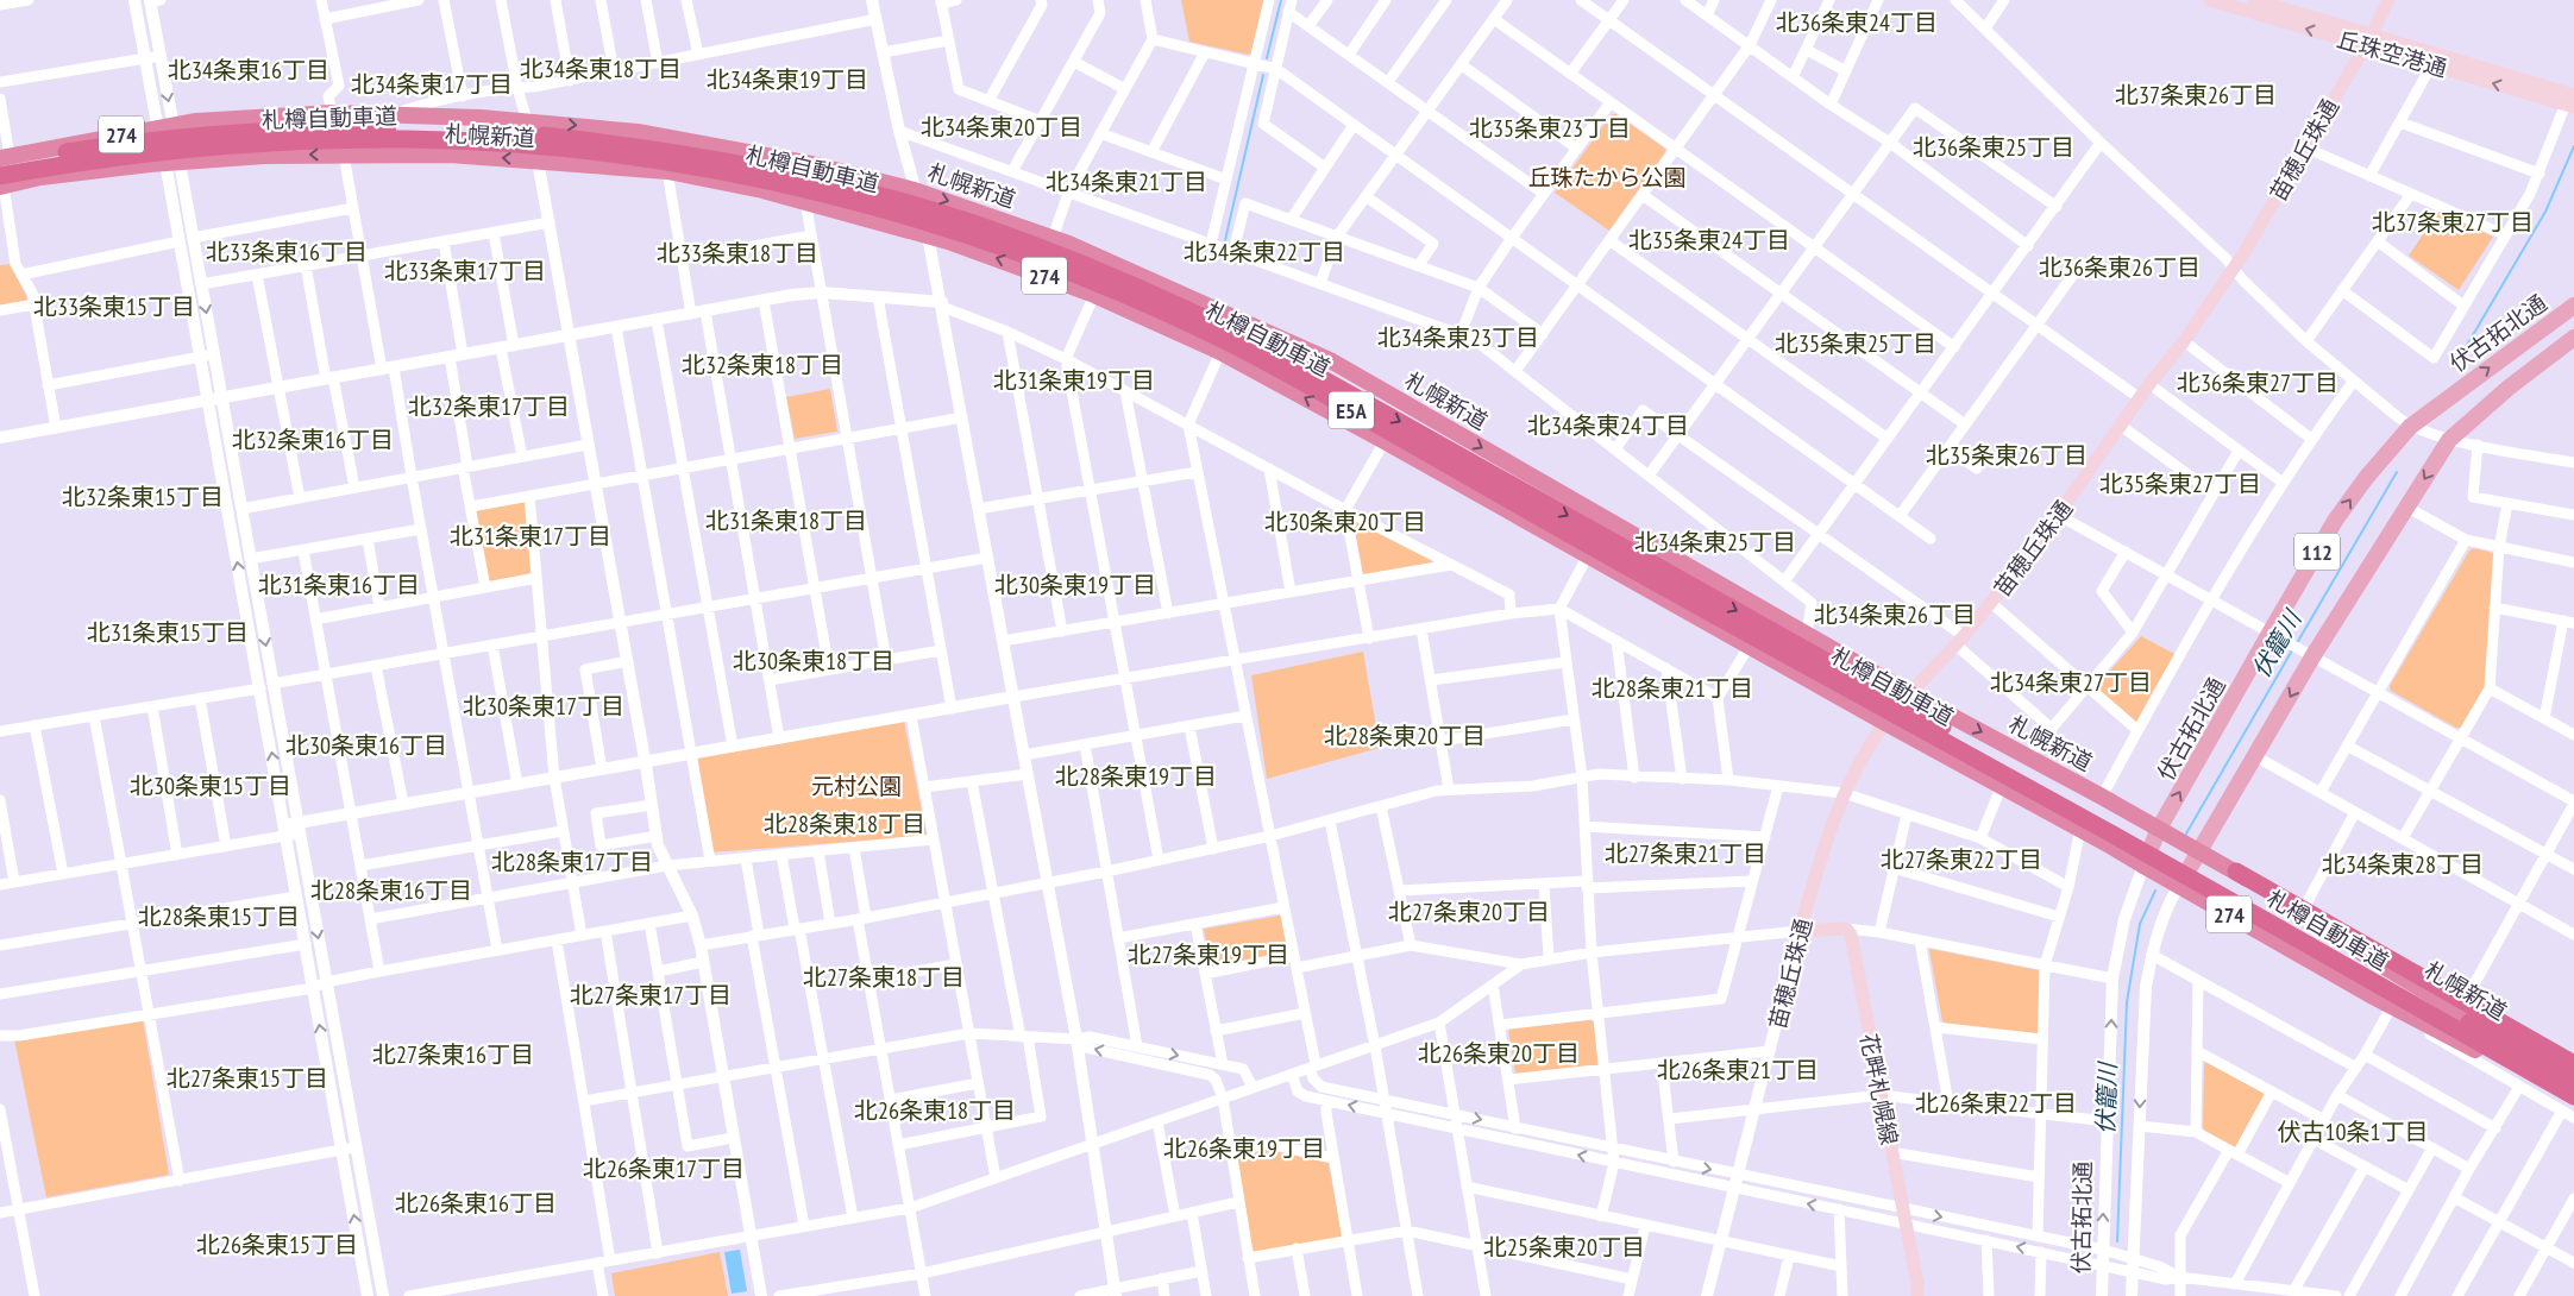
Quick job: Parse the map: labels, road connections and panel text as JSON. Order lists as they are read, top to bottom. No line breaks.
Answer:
{"streets":{"highway":["札樽自動車道","274","札幌新道","E5A"],"main road":["丘珠空港通","苗穂丘珠通","伏古拓北通","112","花畔札幌線"]},"crossings":[["丘珠空港通","苗穂丘珠通"],["札樽自動車道","札幌新道"],["札幌新道","苗穂丘珠通"],["札幌新道","伏古拓北通"],["札幌新道","112"]],"districts":["北36条東24丁目","北34条東18丁目","北34条東16丁目","北34条東19丁目","北34条東17丁目","北37条東26丁目","北34条東20丁目","北35条東23丁目","北36条東25丁目","北34条東21丁目","北37条東27丁目","北35条東24丁目","北33条東16丁目","北34条東22丁目","北33条東18丁目","北36条東26丁目","北33条東17丁目","北33条東15丁目","北34条東23丁目","北35条東25丁目","北32条東18丁目","北31条東19丁目","北36条東27丁目","北32条東17丁目","北34条東24丁目","北32条東16丁目","北35条東26丁目","北35条東27丁目","北32条東15丁目","北31条東18丁目","北30条東20丁目","北31条東17丁目","北34条東25丁目","北31条東16丁目","北30条東19丁目","北34条東26丁目","北31条東15丁目","北30条東18丁目","北34条東27丁目","北28条東21丁目","北30条東17丁目","北28条東20丁目","北30条東16丁目","北28条東19丁目","北30条東15丁目","北28条東18丁目","北27条東21丁目","北27条東22丁目","北28条東17丁目","北34条東28丁目","北28条東16丁目","北27条東20丁目","北28条東15丁目","北27条東19丁目","北27条東18丁目","北27条東17丁目","北26条東20丁目","北27条東16丁目","北26条東21丁目","北27条東15丁目","北26条東22丁目","北26条東18丁目","伏古10条1丁目","北26条東19丁目","北26条東17丁目","北26条東16丁目","北26条東15丁目","北25条東20丁目"],"water":["伏籠川"],"parks":["丘珠たから公園","元村公園"]}
